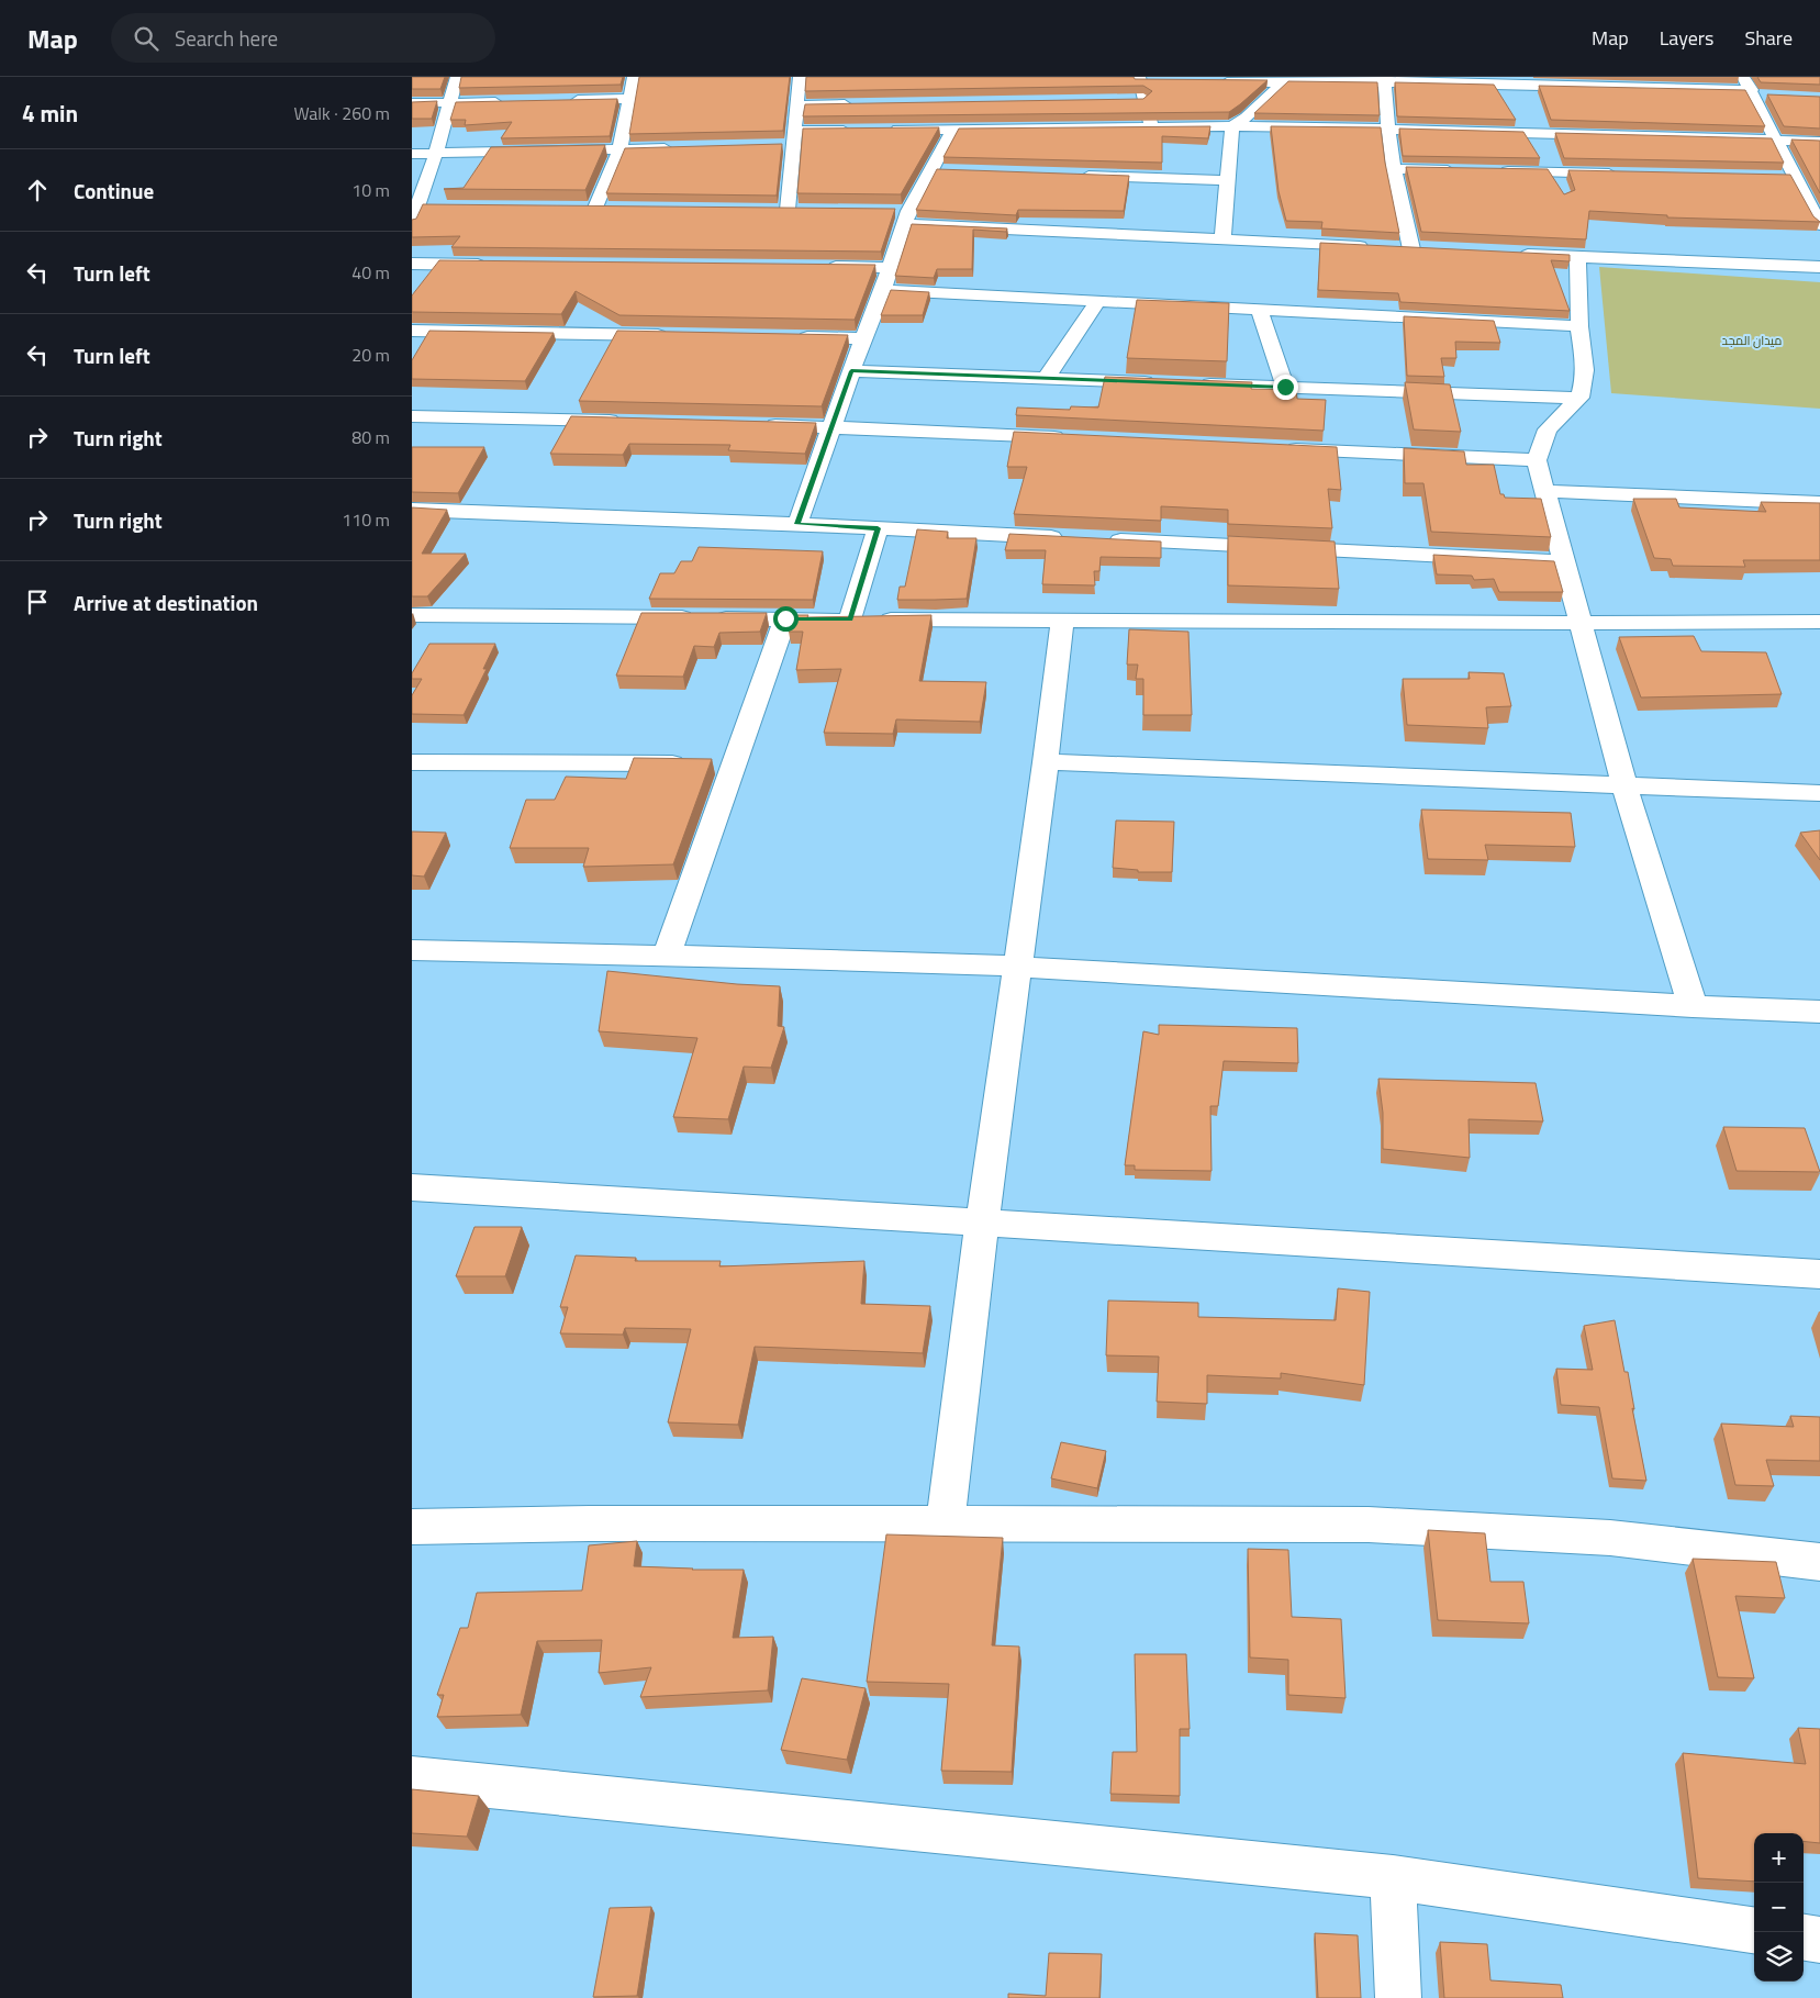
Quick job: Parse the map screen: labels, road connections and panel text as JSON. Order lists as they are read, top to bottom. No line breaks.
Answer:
{"parks":["ميدان المجد"],"page":{"header":"Map","search":"Search here","nav":["Map","Layers","Share"],"heading":["4 min","Walk · 260 m"],"list":[["Continue","10 m"],["Turn left","40 m"],["Turn left","20 m"],["Turn right","80 m"],["Turn right","110 m"],"Arrive at destination"],"map_buttons":["+","−"]}}
